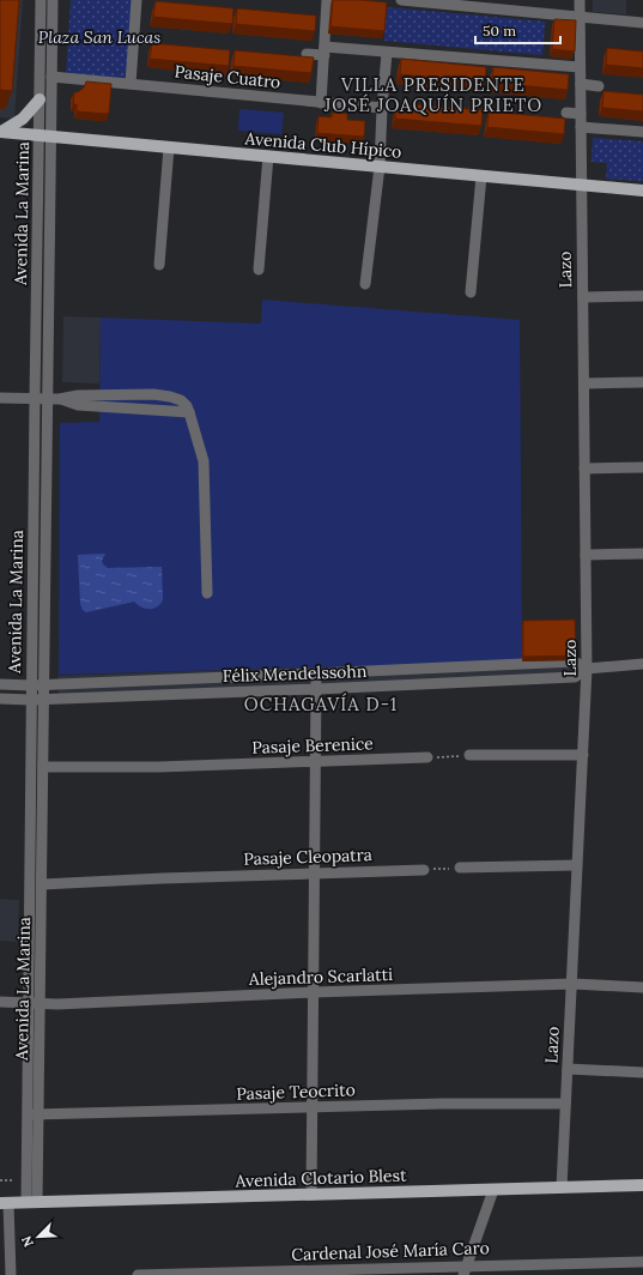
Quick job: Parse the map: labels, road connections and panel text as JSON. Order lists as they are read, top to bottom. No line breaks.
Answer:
{"streets":{"main road":["Avenida Club Hípico","Avenida Clotario Blest"],"street":["Pasaje Cuatro","Avenida La Marina","Lazo","Félix Mendelssohn","Pasaje Berenice","Pasaje Cleopatra","Alejandro Scarlatti","Pasaje Teocrito","Cardenal José María Caro"]},"crossings":[["Pasaje Cuatro","Avenida La Marina"],["Avenida Club Hípico","Avenida La Marina"],["Avenida Club Hípico","Lazo"],["Avenida La Marina","Félix Mendelssohn"],["Avenida La Marina","Pasaje Berenice"],["Avenida La Marina","Pasaje Cleopatra"],["Avenida La Marina","Alejandro Scarlatti"],["Avenida La Marina","Pasaje Teocrito"],["Avenida La Marina","Avenida Clotario Blest"],["Lazo","Félix Mendelssohn"],["Lazo","Alejandro Scarlatti"],["Lazo","Pasaje Teocrito"],["Lazo","Avenida Clotario Blest"]],"districts":["VILLA PRESIDENTE JOSÉ JOAQUÍN PRIETO","OCHAGAVÍA D-1"],"parks":["Plaza San Lucas"],"scale_bar":"50 m","north":"bottom left"}
